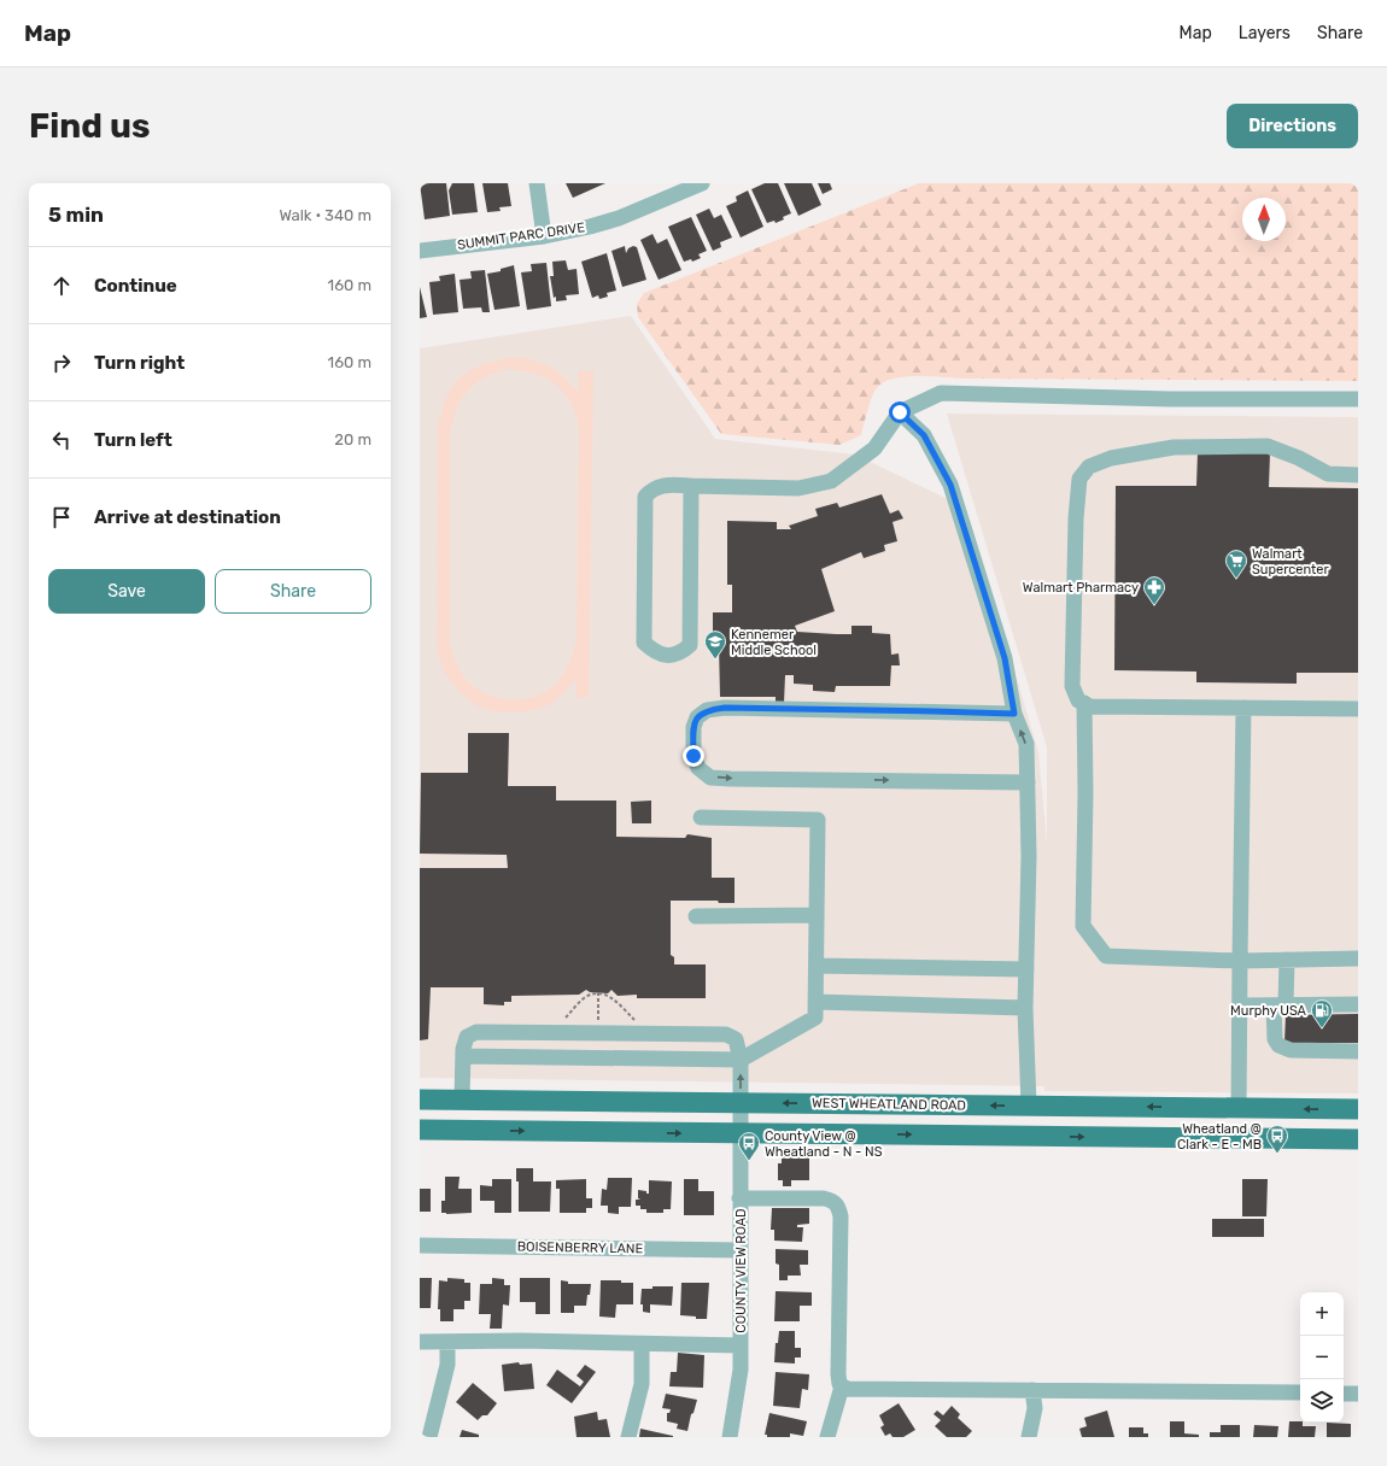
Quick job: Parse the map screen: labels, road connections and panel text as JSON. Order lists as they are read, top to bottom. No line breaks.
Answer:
{"streets":{"main road":["WEST WHEATLAND ROAD"],"street":["SUMMIT PARC DRIVE","BOISENBERRY LANE","COUNTY VIEW ROAD"]},"crossings":[["WEST WHEATLAND ROAD","COUNTY VIEW ROAD"],["BOISENBERRY LANE","COUNTY VIEW ROAD"]],"places":{"supermarket":["Walmart Supercenter"],"pharmacy":["Walmart Pharmacy"],"school or university":["Kennemer Middle School"],"fuel station":["Murphy USA"],"bus stop":["Wheatland @ Clark - E - MB","County View @ Wheatland - N - NS"]},"north":"top","page":{"header":"Map","nav":["Map","Layers","Share"],"buttons":["Directions",["Save","Share"]],"title":"Find us","heading":["5 min","Walk · 340 m"],"list":[["Continue","160 m"],["Turn right","160 m"],["Turn left","20 m"],"Arrive at destination"],"map_buttons":["+","−"]}}
